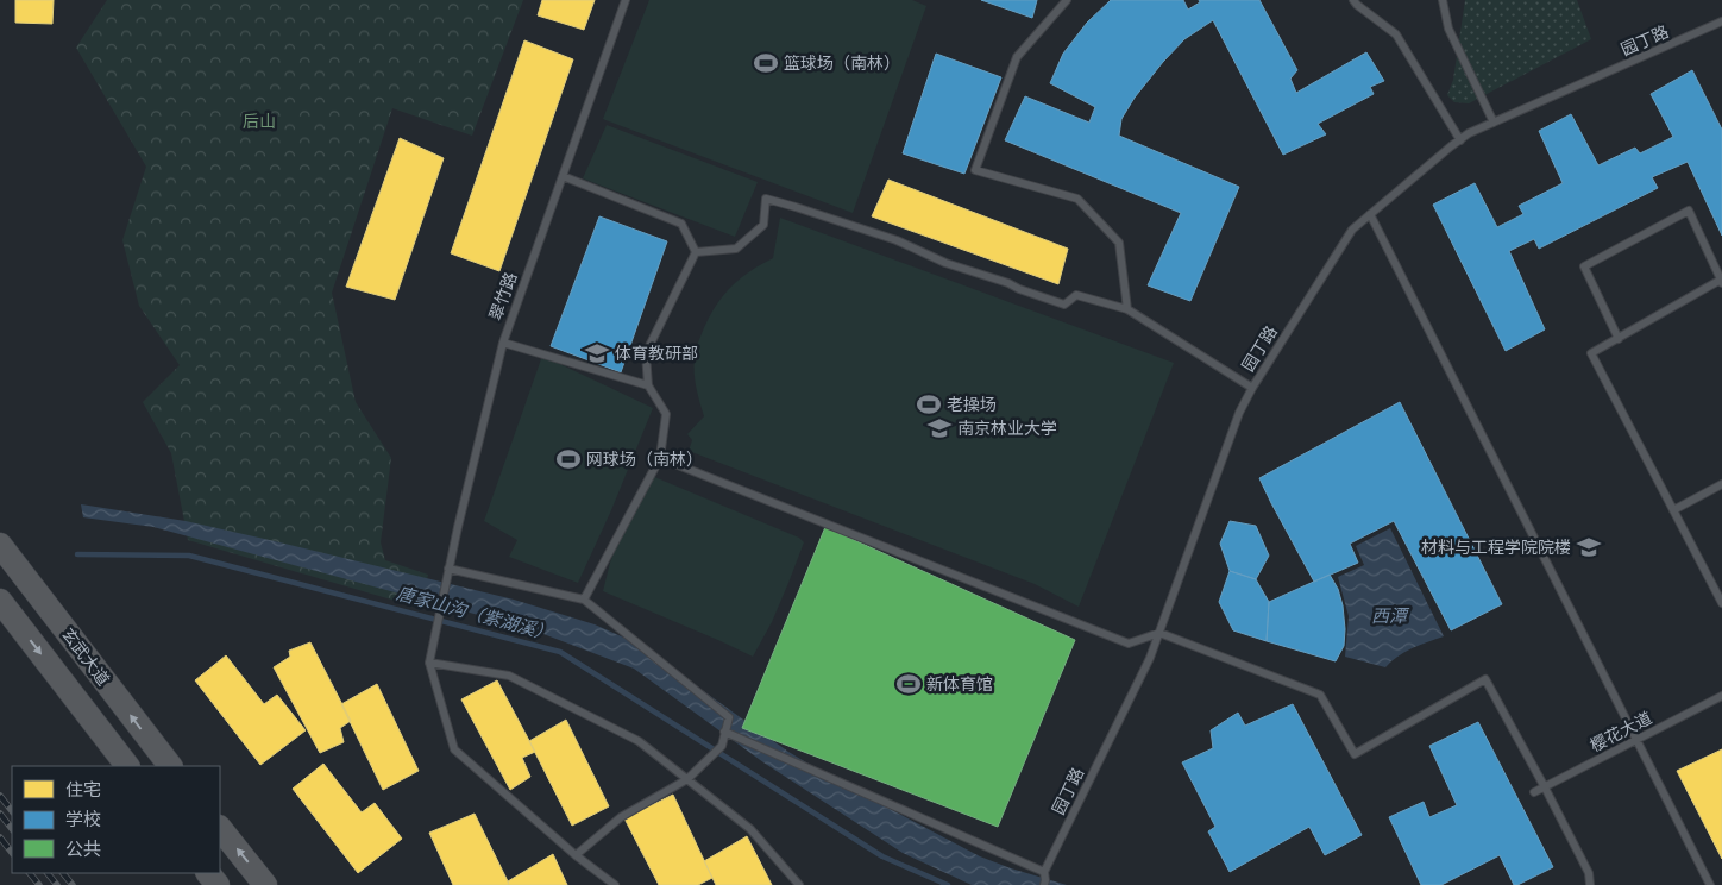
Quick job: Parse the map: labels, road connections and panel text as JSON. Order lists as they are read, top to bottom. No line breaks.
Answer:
{"streets":{"highway":["玄武大道"],"lane":["园丁路","翠竹路","樱花大道"]},"water":["唐家山沟（紫湖溪）","西潭"],"parks":["后山"],"places":{"sports":["篮球场（南林）","老操场","网球场（南林）","新体育馆"],"school or university":["体育教研部","南京林业大学","材料与工程学院院楼"]},"legend":["住宅","学校","公共"]}
